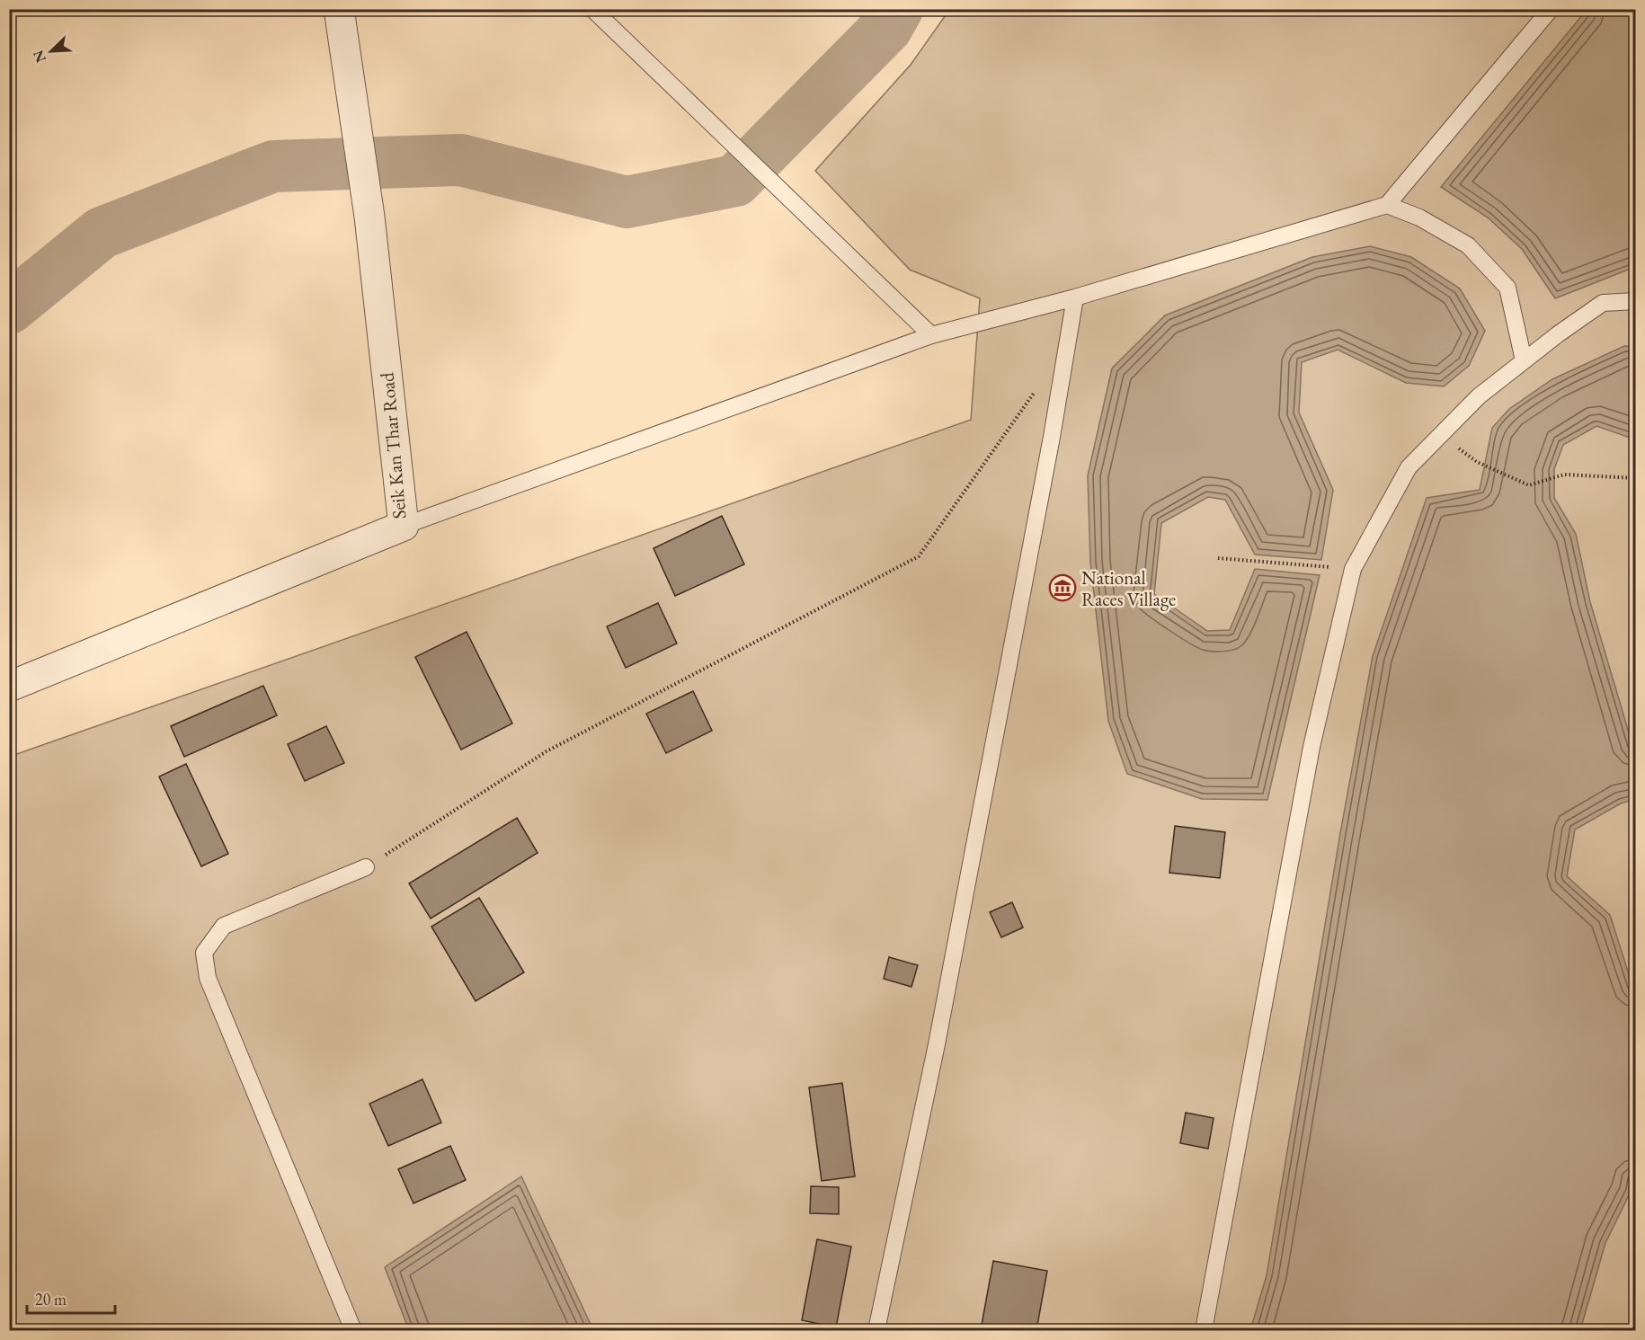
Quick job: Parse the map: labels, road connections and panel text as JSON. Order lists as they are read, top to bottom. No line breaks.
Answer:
{"streets":{"street":["Seik Kan Thar Road"]},"places":{"museum":["National Races Village"]},"scale_bar":"20 m","north":"bottom left"}
